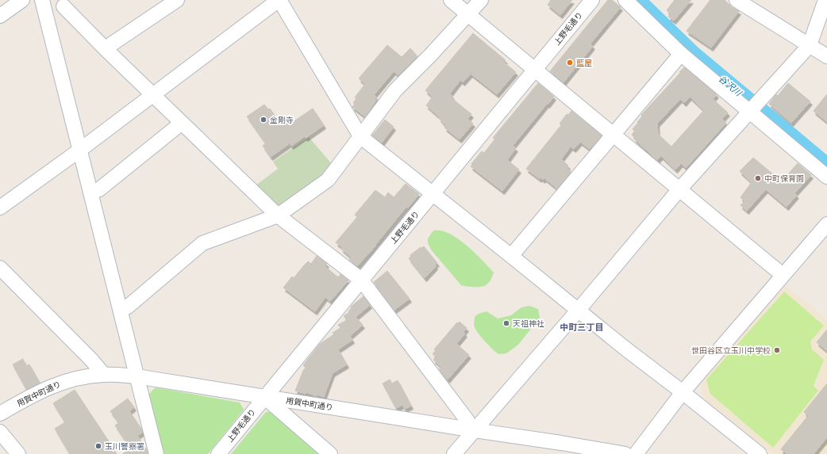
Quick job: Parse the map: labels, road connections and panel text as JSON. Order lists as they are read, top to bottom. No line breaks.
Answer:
{"streets":{"street":["上野毛通り","用賀中町通り"]},"crossings":[["上野毛通り","用賀中町通り"]],"districts":["中町三丁目"],"water":["谷沢川"],"places":["藍屋","金剛寺","中町保育園","天祖神社","世田谷区立玉川中学校","玉川警察署"]}
